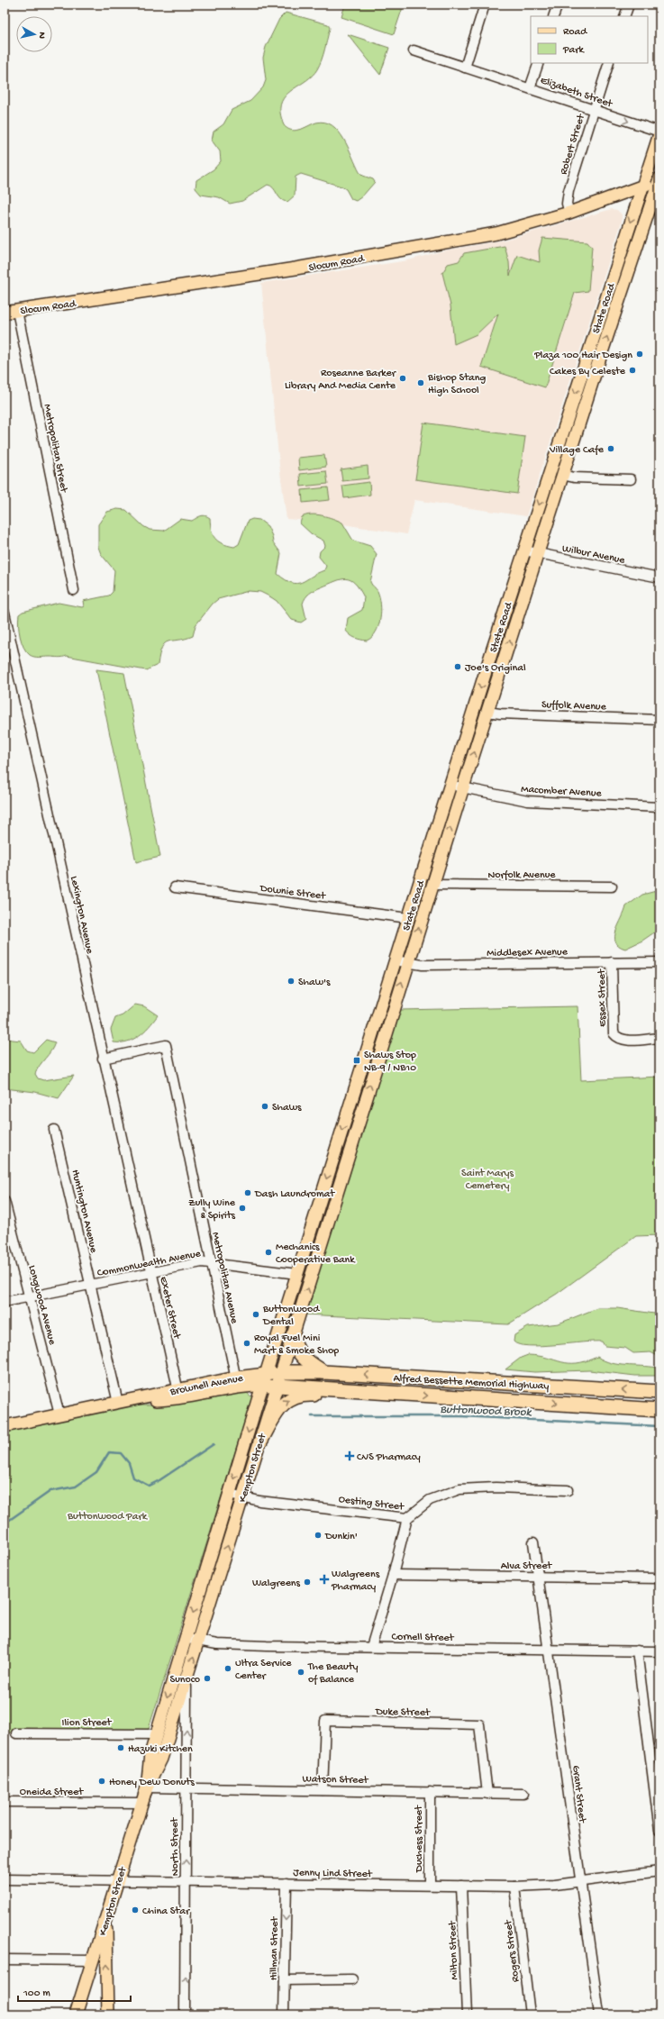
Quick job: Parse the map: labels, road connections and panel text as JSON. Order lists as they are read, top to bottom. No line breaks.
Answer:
{"streets":{"highway":["Alfred Bessette Memorial Highway"],"main road":["Slocum Road","State Road","Brownell Avenue","Kempton Street"],"street":["Elizabeth Street","Robert Street","Metropolitan Street","Wilbur Avenue","Suffolk Avenue","Macomber Avenue","Norfolk Avenue","Downie Street","Lexington Avenue","Middlesex Avenue","Essex Street","Huntington Avenue","Commonwealth Avenue","Metropolitan Avenue","Longwood Avenue","Exeter Street","Oesting Street","Alva Street","Cornell Street","Duke Street","Ilion Street","Watson Street","Oneida Street","Grant Street","Duchess Street","North Street","Jenny Lind Street","Hillman Street","Milton Street","Rogers Street"]},"crossings":[["Elizabeth Street","Robert Street"],["Elizabeth Street","State Road"],["Robert Street","Slocum Road"],["Slocum Road","State Road"],["Slocum Road","Metropolitan Street"],["State Road","Wilbur Avenue"],["State Road","Suffolk Avenue"],["State Road","Macomber Avenue"],["State Road","Norfolk Avenue"],["State Road","Downie Street"],["State Road","Middlesex Avenue"],["State Road","Kempton Street"],["Lexington Avenue","Metropolitan Avenue"],["Lexington Avenue","Exeter Street"],["Middlesex Avenue","Essex Street"],["Huntington Avenue","Commonwealth Avenue"],["Huntington Avenue","Brownell Avenue"],["Commonwealth Avenue","Metropolitan Avenue"],["Commonwealth Avenue","Longwood Avenue"],["Commonwealth Avenue","Exeter Street"],["Commonwealth Avenue","Kempton Street"],["Metropolitan Avenue","Brownell Avenue"],["Longwood Avenue","Brownell Avenue"],["Exeter Street","Brownell Avenue"],["Alfred Bessette Memorial Highway","Brownell Avenue"],["Alfred Bessette Memorial Highway","Kempton Street"],["Brownell Avenue","Kempton Street"],["Kempton Street","Oesting Street"],["Kempton Street","Cornell Street"],["Kempton Street","Ilion Street"],["Kempton Street","Watson Street"],["Kempton Street","Oneida Street"],["Kempton Street","North Street"],["Kempton Street","Jenny Lind Street"],["Alva Street","Grant Street"],["Cornell Street","Grant Street"],["Duke Street","Watson Street"],["Watson Street","Duchess Street"],["Watson Street","North Street"],["Grant Street","Jenny Lind Street"],["Duchess Street","Jenny Lind Street"],["North Street","Jenny Lind Street"],["Jenny Lind Street","Hillman Street"],["Jenny Lind Street","Milton Street"],["Jenny Lind Street","Rogers Street"]],"one_way":["North Street","Hillman Street"],"water":["Buttonwood Brook"],"parks":["Saint Marys Cemetery","Buttonwood Park"],"places":{"other":["Plaza 100 Hair Design","Cakes By Celeste","Roseanne Barker Library And Media Cente","Bishop Stang High School","Village Cafe","Joe's Original","Shaw's","Shaws","Dash Laundromat","Zully Wine & Spirits","Mechanics Cooperative Bank","Buttonwood Dental","Royal Fuel Mini Mart & Smoke Shop","Dunkin'","Walgreens","Ultra Service Center","The Beauty of Balance","Sunoco","Hazuki Kitchen","Honey Dew Donuts","China Star"],"transit":["Shaws Stop NB-9 / NB10"],"health":["CVS Pharmacy","Walgreens Pharmacy"]},"legend":["Road","Park"],"scale_bar":"100 m","north":"right"}
